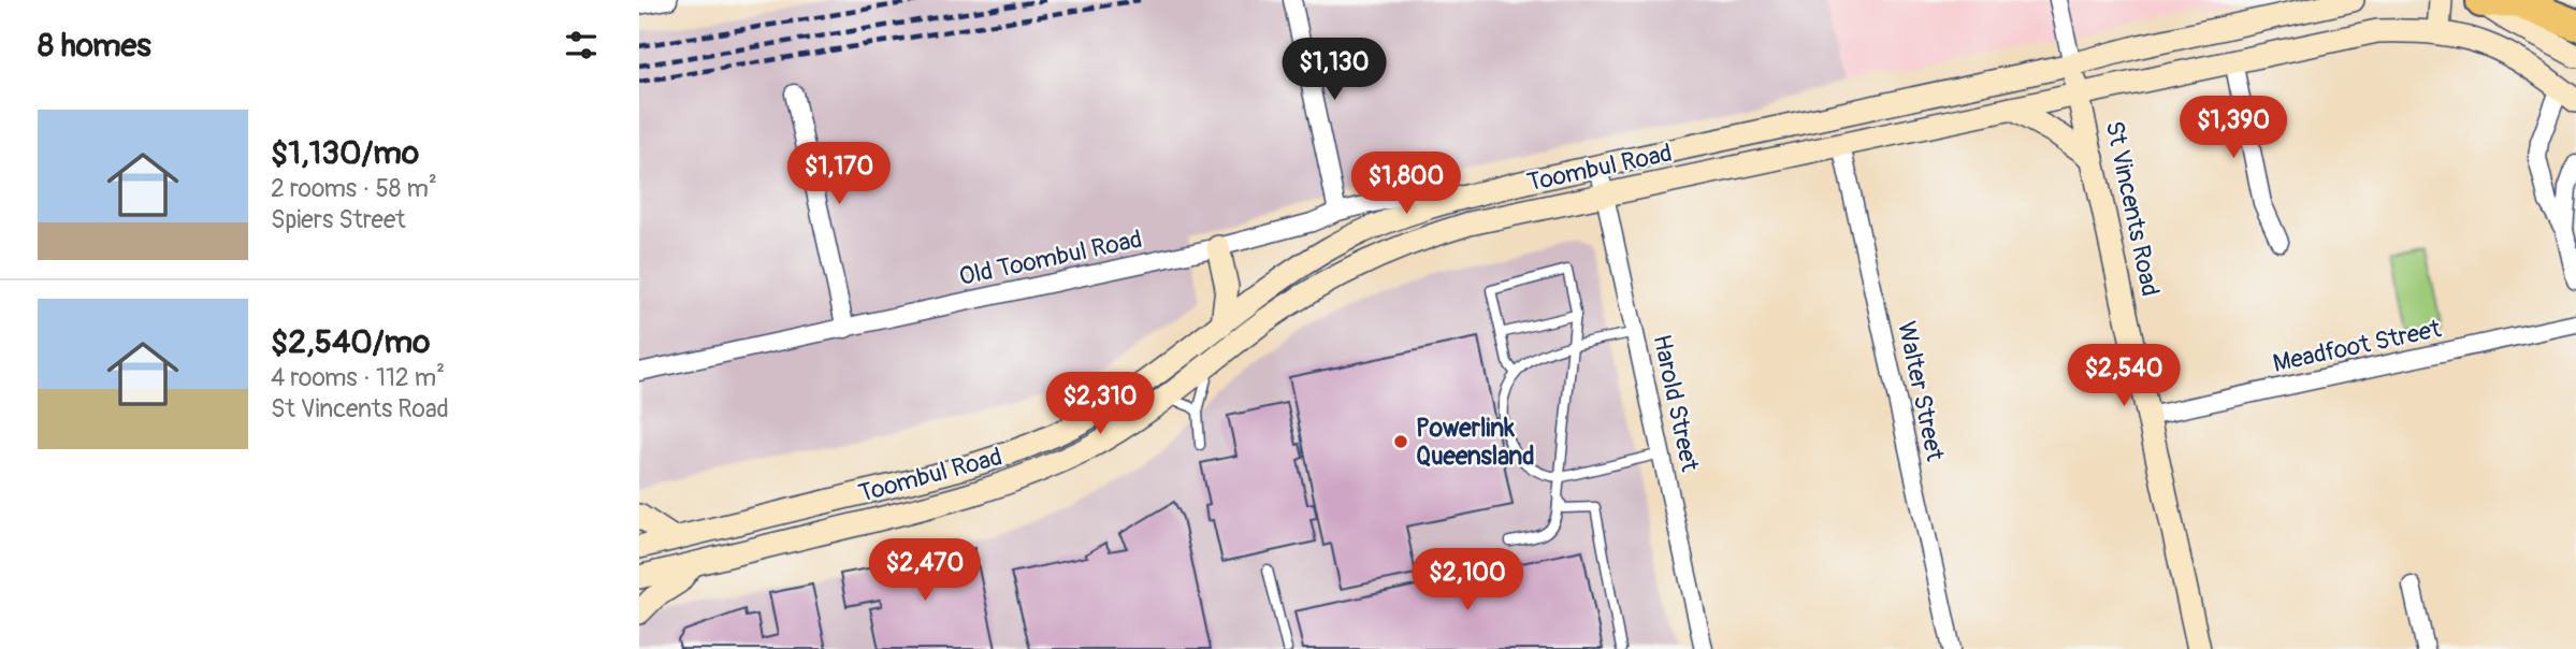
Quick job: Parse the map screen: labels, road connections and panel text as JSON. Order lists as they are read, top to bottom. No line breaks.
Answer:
{"streets":{"main road":["Toombul Road","St Vincents Road"],"street":["Old Toombul Road","Meadfoot Street","Walter Street","Harold Street"]},"crossings":[["Toombul Road","St Vincents Road"],["Toombul Road","Old Toombul Road"],["Toombul Road","Walter Street"],["Toombul Road","Harold Street"],["St Vincents Road","Meadfoot Street"]],"places":["Powerlink Queensland"],"page":{"heading":"8 homes","price":["$1,130","$1,390","$1,170","$1,800","$2,540","$2,310","$2,470","$2,100"],"list":[{"name":"$1,130/mo","note":"2 rooms · 58 m² · Spiers Street"},{"name":"$2,540/mo","note":"4 rooms · 112 m² · St Vincents Road"}]}}
